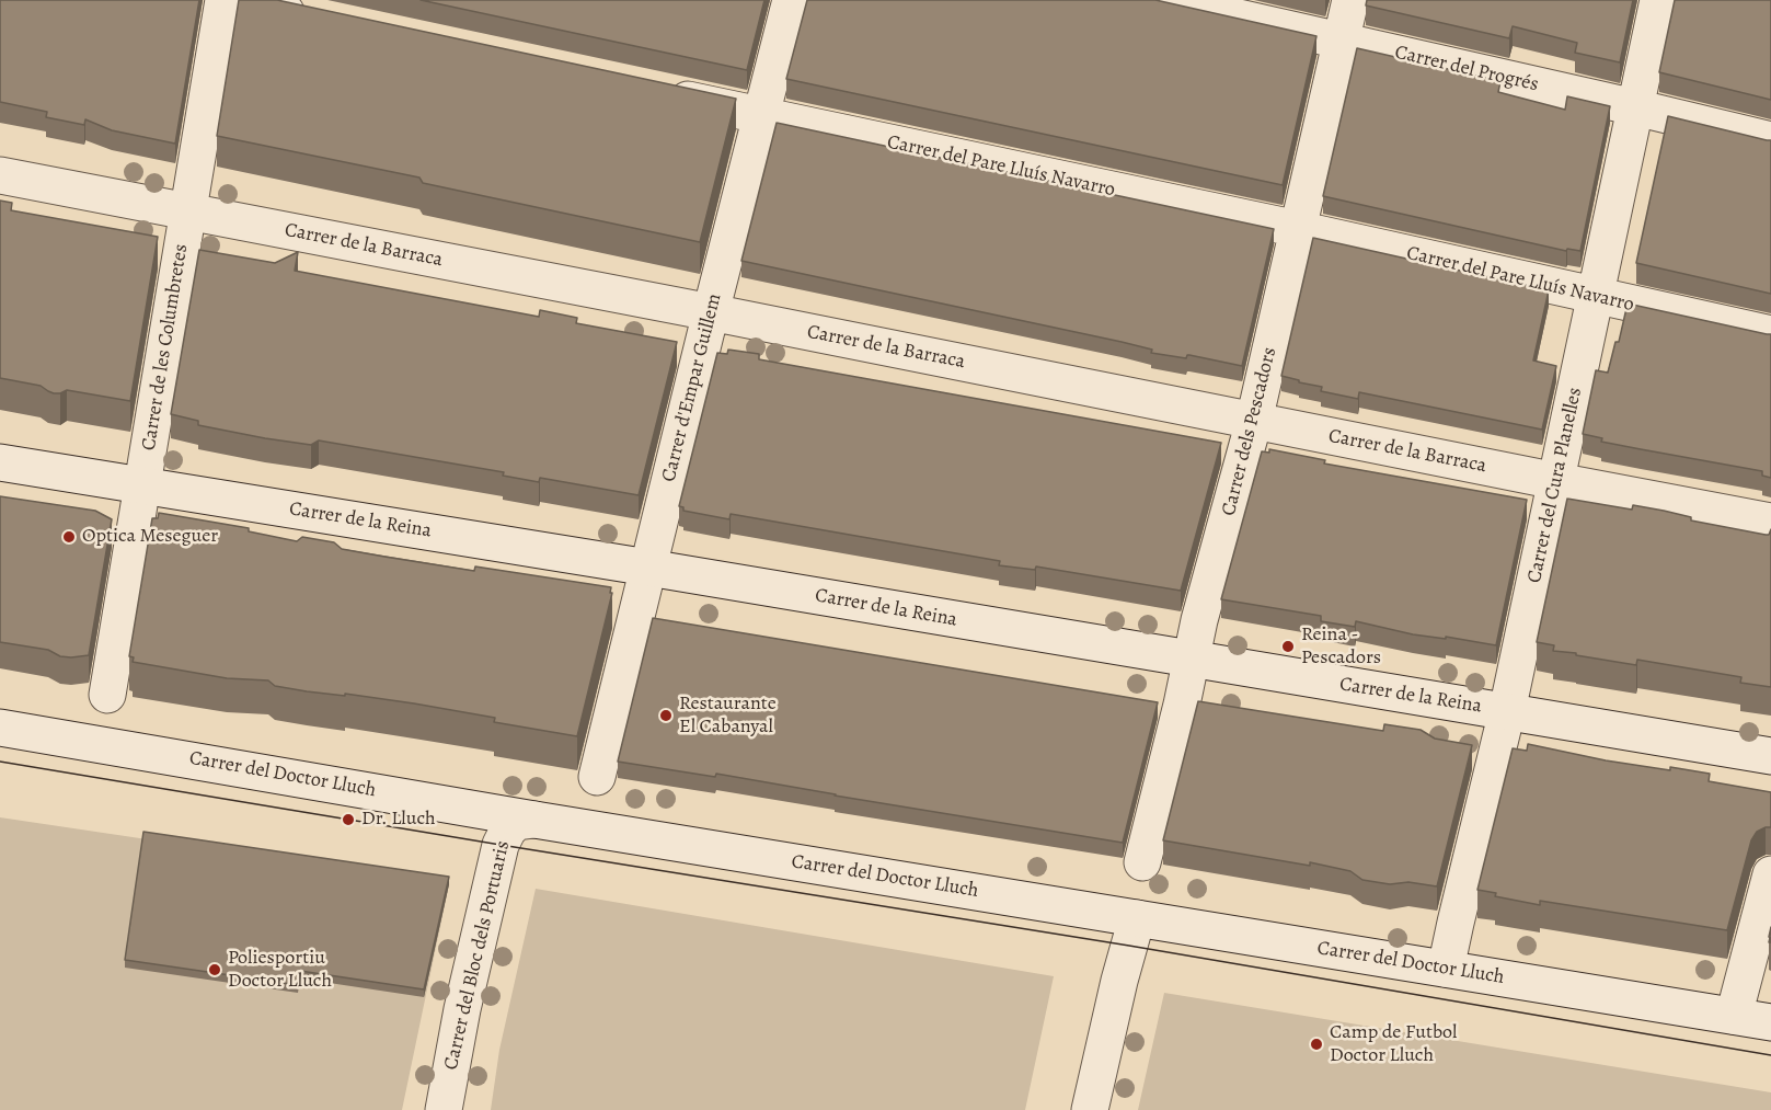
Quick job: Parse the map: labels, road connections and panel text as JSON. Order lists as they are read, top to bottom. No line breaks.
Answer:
{"streets":{"street":["Carrer del Progrés","Carrer del Pare Lluís Navarro","Carrer de la Barraca","Carrer de les Columbretes","Carrer d'Empar Guillem","Carrer dels Pescadors","Carrer del Cura Planelles","Carrer de la Reina","Carrer del Doctor Lluch","Carrer del Bloc dels Portuaris"]},"crossings":[["Carrer del Progrés","Carrer dels Pescadors"],["Carrer del Progrés","Carrer del Cura Planelles"],["Carrer del Pare Lluís Navarro","Carrer d'Empar Guillem"],["Carrer del Pare Lluís Navarro","Carrer dels Pescadors"],["Carrer del Pare Lluís Navarro","Carrer del Cura Planelles"],["Carrer de la Barraca","Carrer de les Columbretes"],["Carrer de la Barraca","Carrer d'Empar Guillem"],["Carrer de la Barraca","Carrer dels Pescadors"],["Carrer de la Barraca","Carrer del Cura Planelles"],["Carrer de les Columbretes","Carrer de la Reina"],["Carrer d'Empar Guillem","Carrer de la Reina"],["Carrer dels Pescadors","Carrer de la Reina"],["Carrer del Cura Planelles","Carrer de la Reina"],["Carrer del Cura Planelles","Carrer del Doctor Lluch"],["Carrer del Doctor Lluch","Carrer del Bloc dels Portuaris"]],"places":["Optica Meseguer","Reina - Pescadors","Restaurante El Cabanyal","Dr. Lluch","Poliesportiu Doctor Lluch","Camp de Futbol Doctor Lluch"]}
